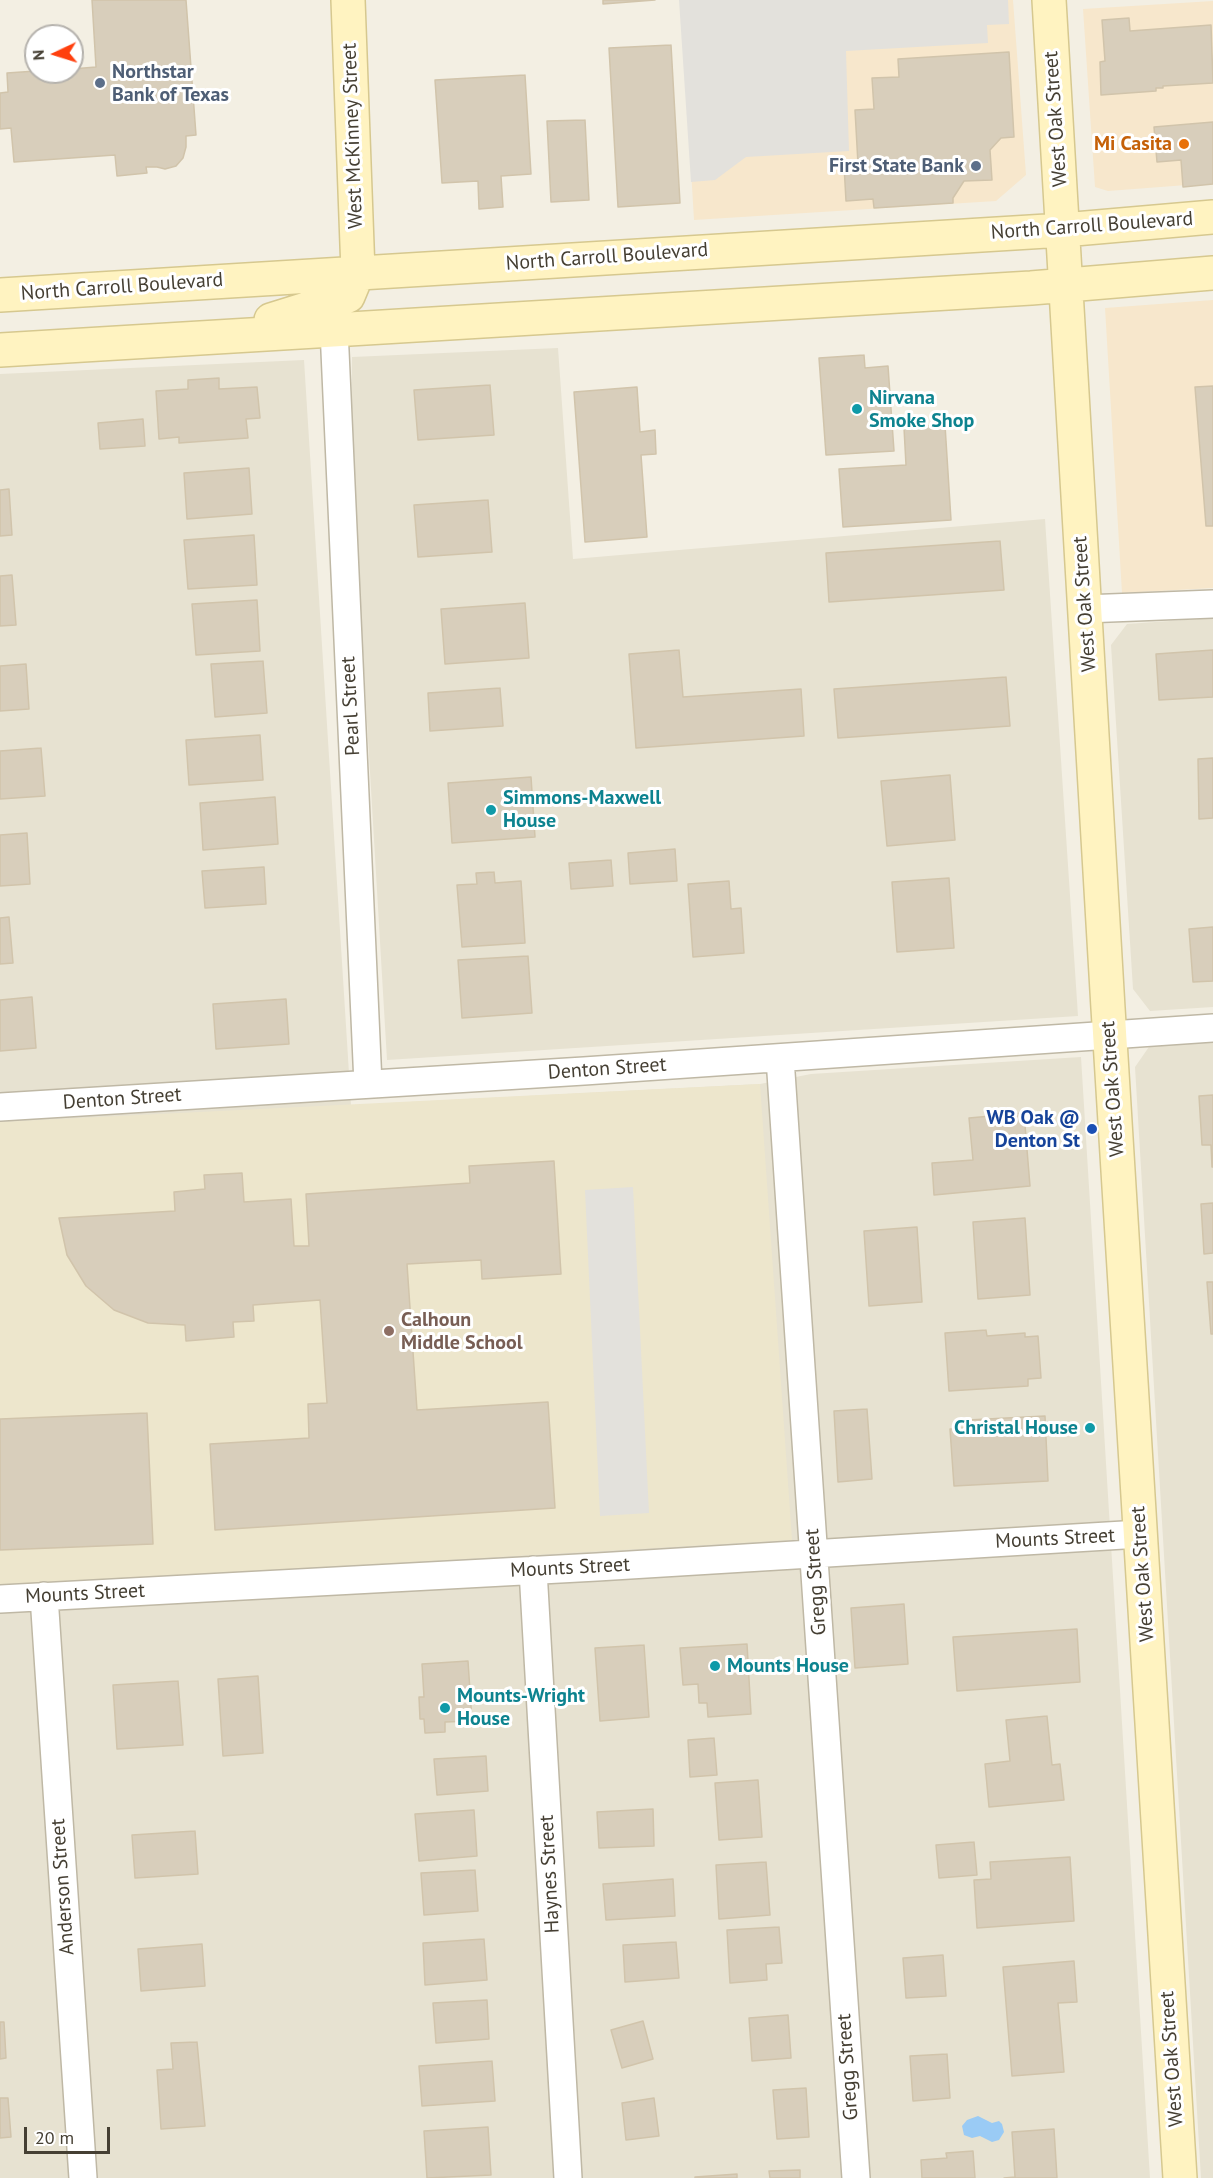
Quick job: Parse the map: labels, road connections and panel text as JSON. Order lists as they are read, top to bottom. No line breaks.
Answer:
{"streets":{"main road":["West Oak Street","West McKinney Street","North Carroll Boulevard"],"street":["Pearl Street","Denton Street","Mounts Street","Gregg Street","Haynes Street","Anderson Street"]},"crossings":[["West Oak Street","North Carroll Boulevard"],["West Oak Street","Denton Street"],["West Oak Street","Mounts Street"],["West McKinney Street","North Carroll Boulevard"],["Pearl Street","Denton Street"],["Denton Street","Gregg Street"],["Mounts Street","Gregg Street"],["Mounts Street","Haynes Street"],["Mounts Street","Anderson Street"]],"places":["Northstar Bank of Texas","Mi Casita","First State Bank","Nirvana Smoke Shop","Simmons-Maxwell House","WB Oak @ Denton St","Calhoun Middle School","Christal House","Mounts House","Mounts-Wright House"],"scale_bar":"20 m","north":"left"}
